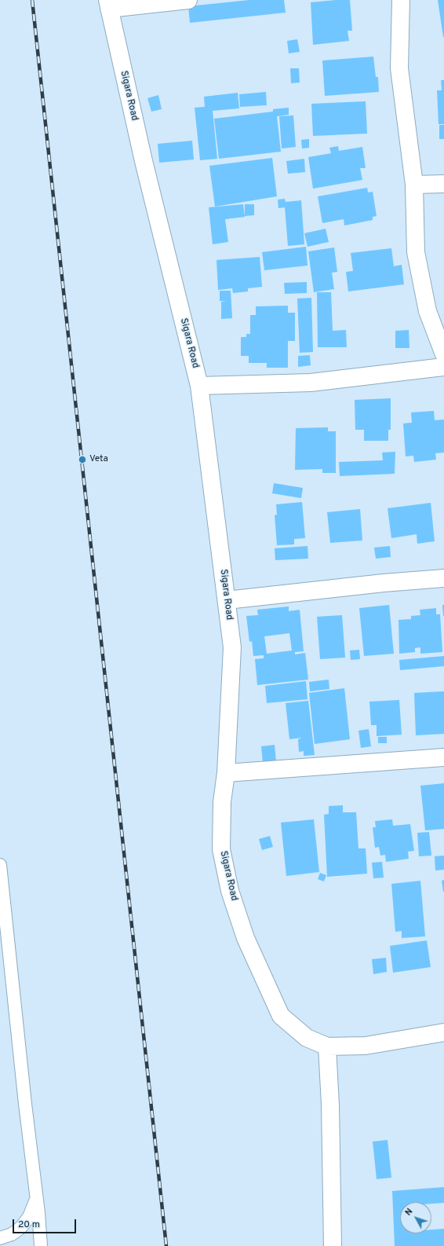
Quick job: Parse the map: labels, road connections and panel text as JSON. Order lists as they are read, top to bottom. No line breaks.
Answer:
{"streets":{"street":["Sigara Road"]},"places":["Veta"],"scale_bar":"20 m","north":"top left"}
